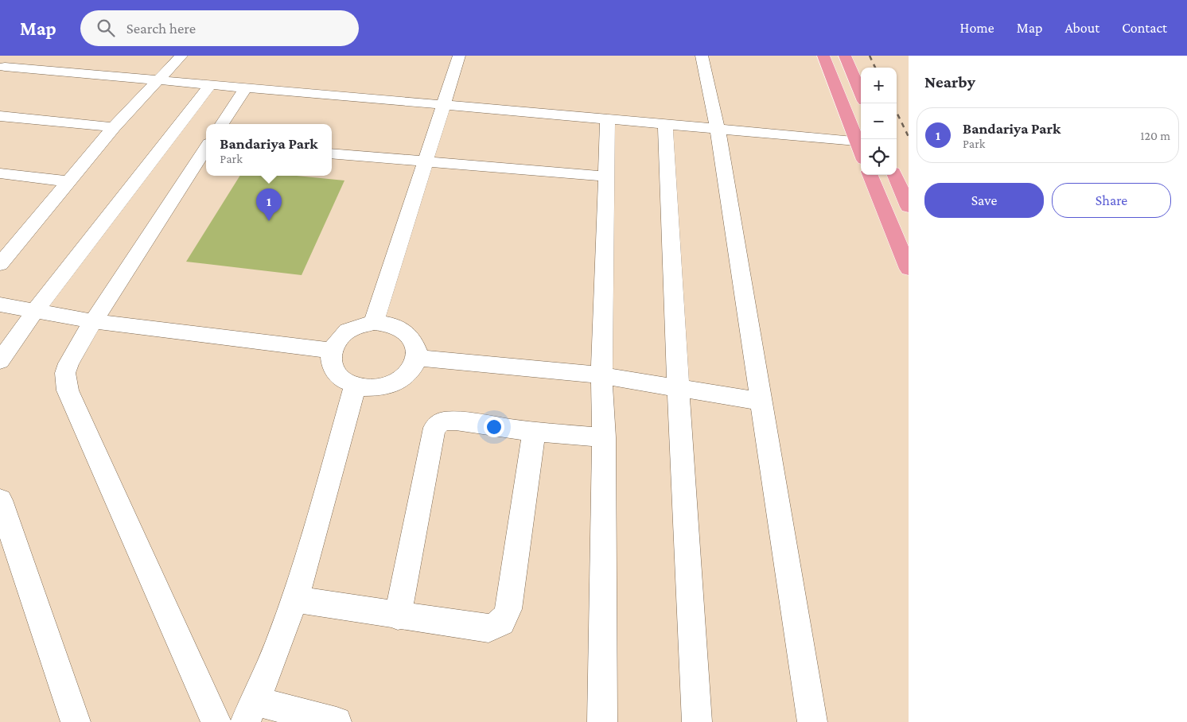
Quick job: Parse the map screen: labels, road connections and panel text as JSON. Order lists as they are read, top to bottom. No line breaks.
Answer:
{"page":{"header":"Map","search":"Search here","nav":["Home","Map","About","Contact"],"heading":"Nearby","map_buttons":["+","−"],"list":[{"mark":"1","name":"Bandariya Park","note":"Park","value":"120 m"}],"popup":["Bandariya Park","Park"],"buttons":["Save","Share"],"pins":"1"}}
